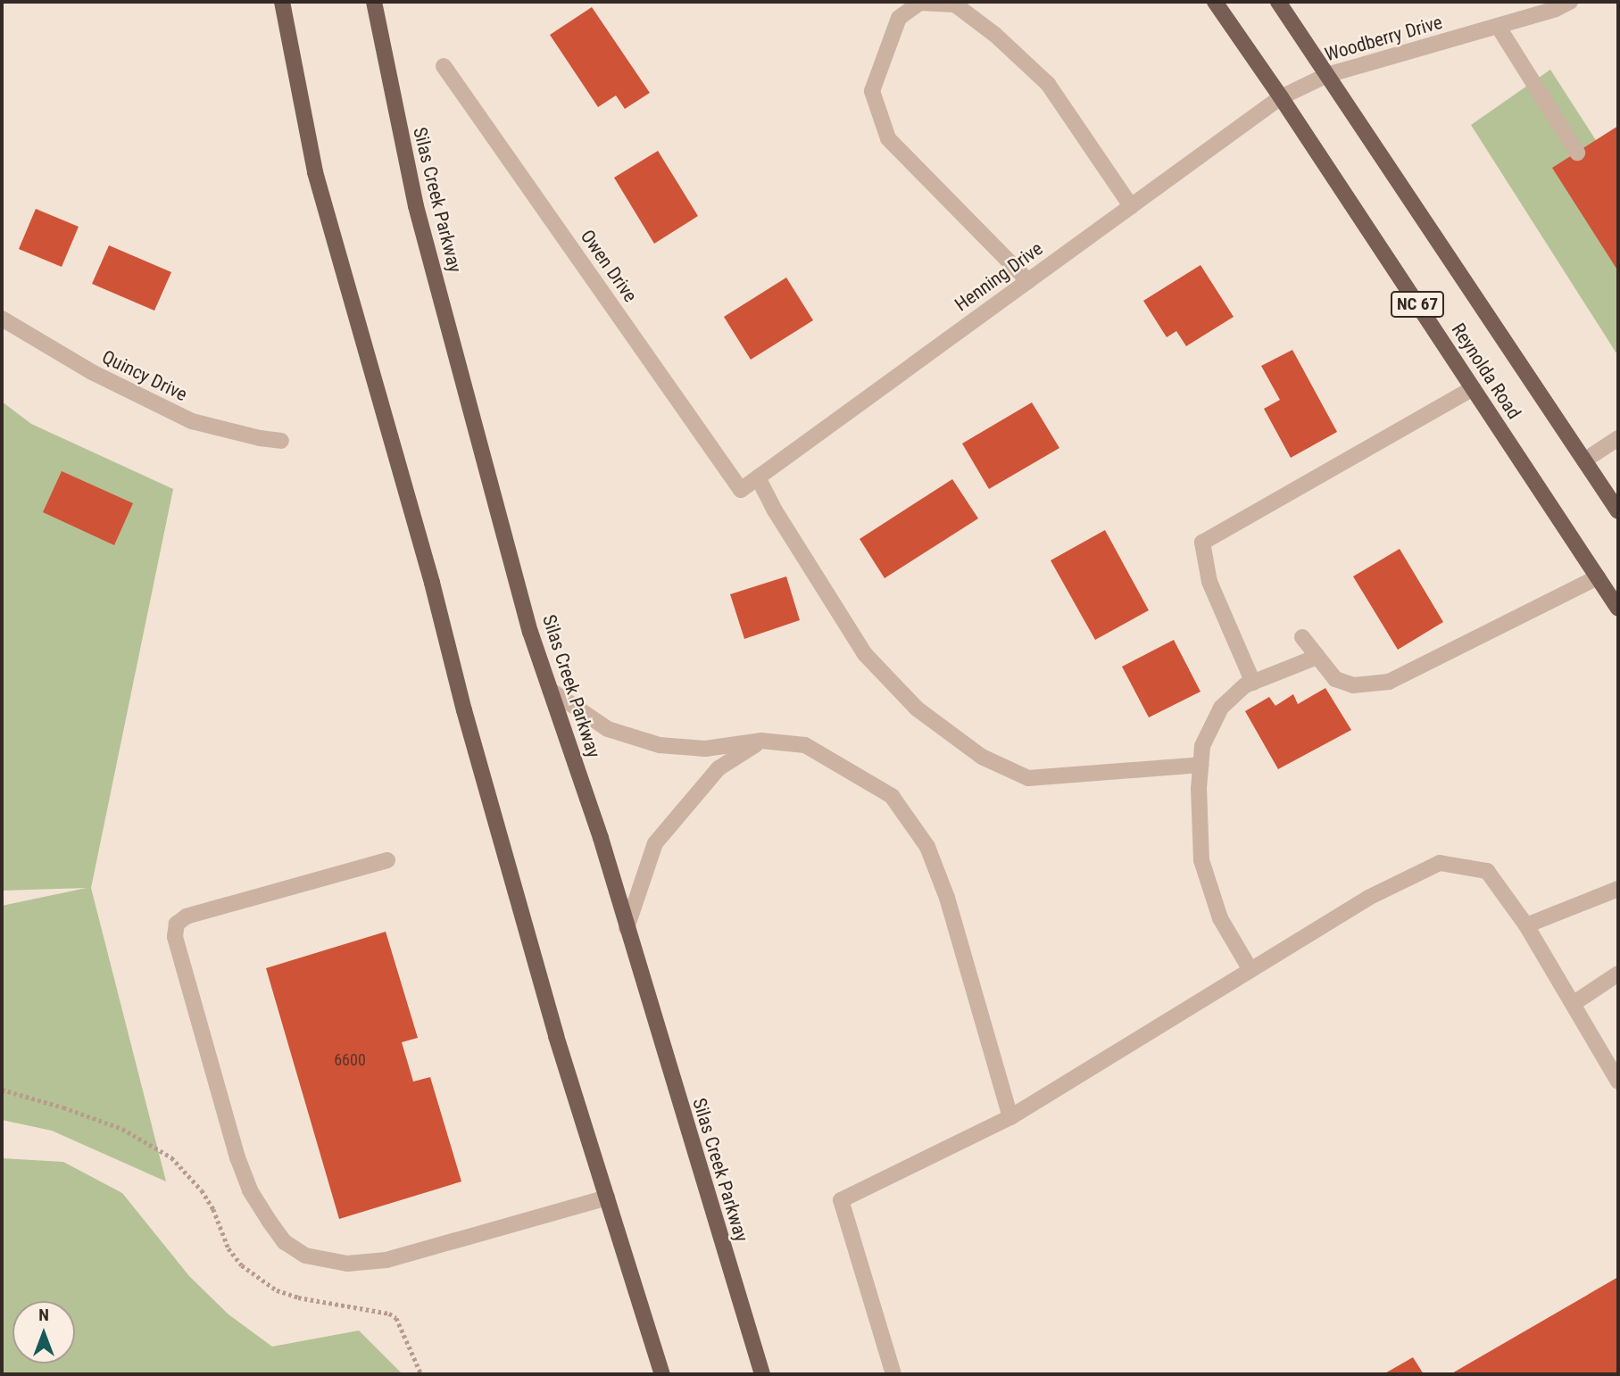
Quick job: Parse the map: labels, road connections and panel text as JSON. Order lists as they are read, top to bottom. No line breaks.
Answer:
{"streets":{"main road":["Silas Creek Parkway","NC 67","Reynolda Road"],"street":["Woodberry Drive","Owen Drive","Henning Drive","Quincy Drive"]},"crossings":[["Woodberry Drive","Henning Drive"],["Woodberry Drive","Reynolda Road"],["Owen Drive","Henning Drive"],["Henning Drive","Reynolda Road"]],"house_numbers":["6600"],"north":"top"}
